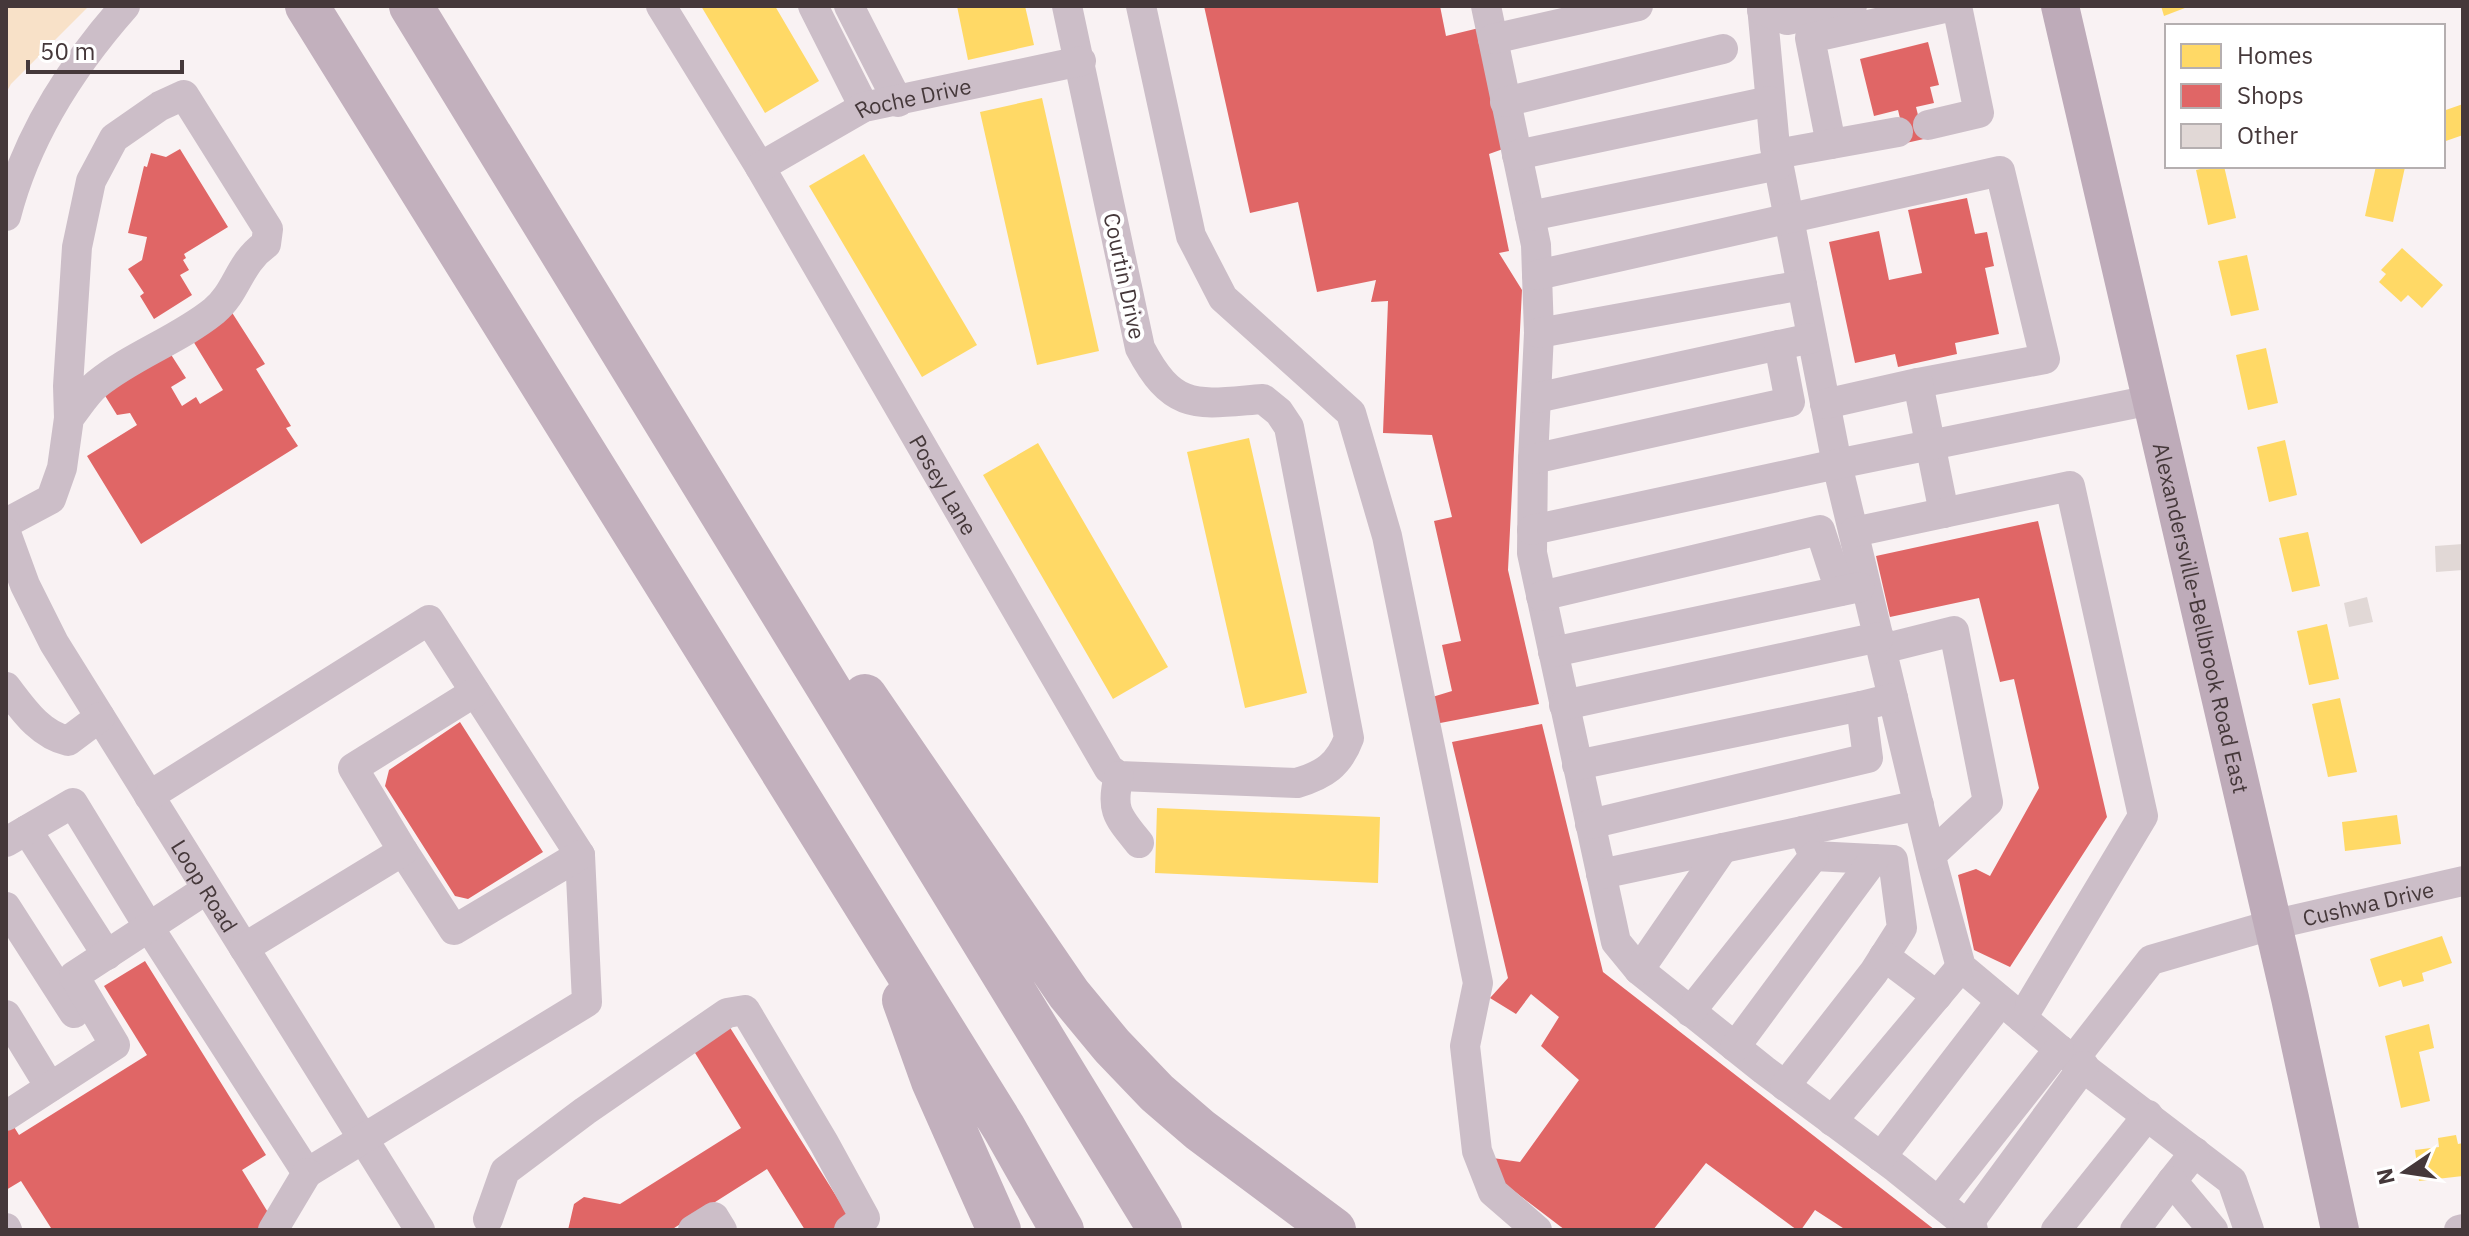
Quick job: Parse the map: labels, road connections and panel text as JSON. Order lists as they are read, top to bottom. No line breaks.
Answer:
{"streets":{"main road":["Alexandersville-Bellbrook Road East"],"street":["Roche Drive","Courtin Drive","Posey Lane","Loop Road","Cushwa Drive"]},"crossings":[["Roche Drive","Courtin Drive"],["Roche Drive","Posey Lane"],["Courtin Drive","Posey Lane"],["Alexandersville-Bellbrook Road East","Cushwa Drive"]],"legend":["Homes","Shops","Other"],"scale_bar":"50 m","north":"left"}
